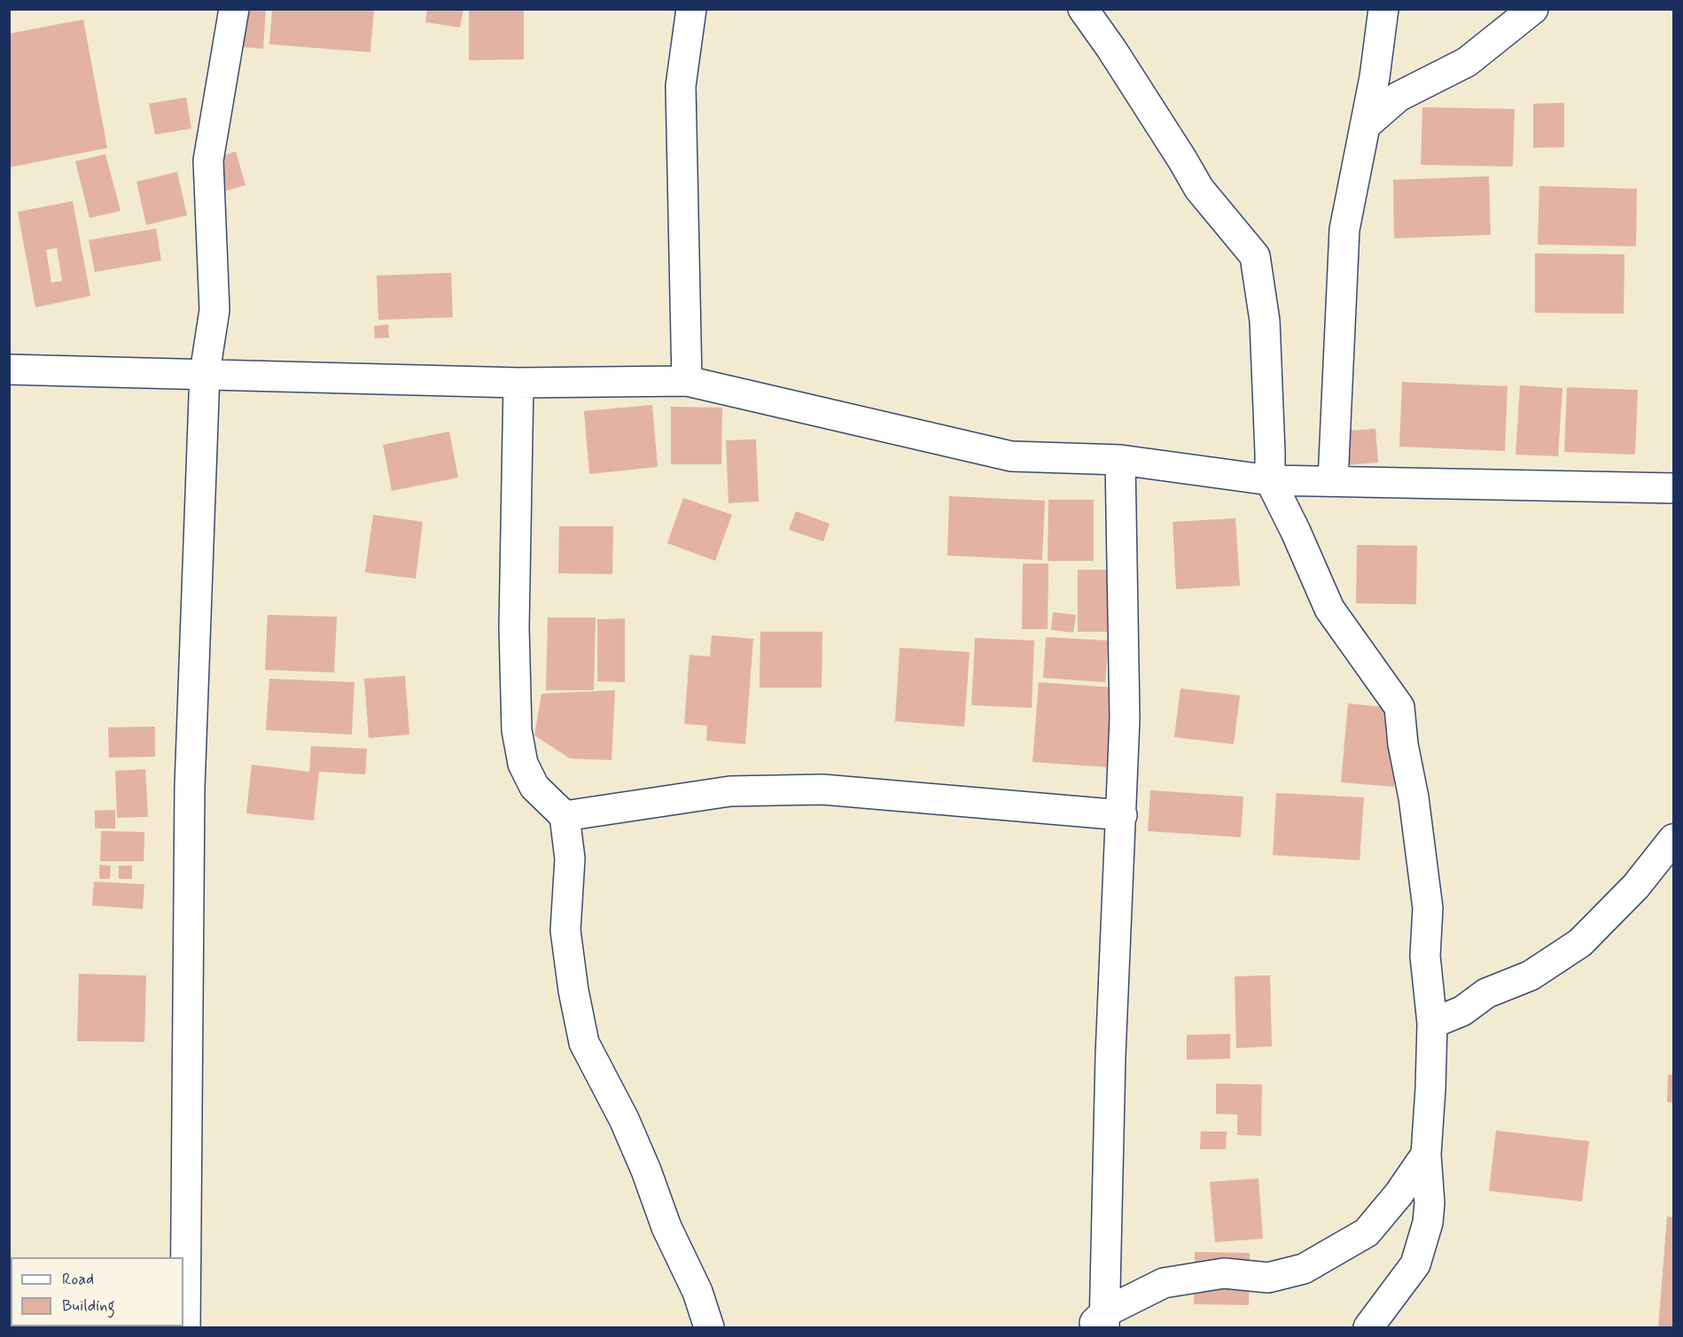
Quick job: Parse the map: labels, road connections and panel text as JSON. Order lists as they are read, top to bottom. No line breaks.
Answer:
{"legend":["Road","Building"]}
